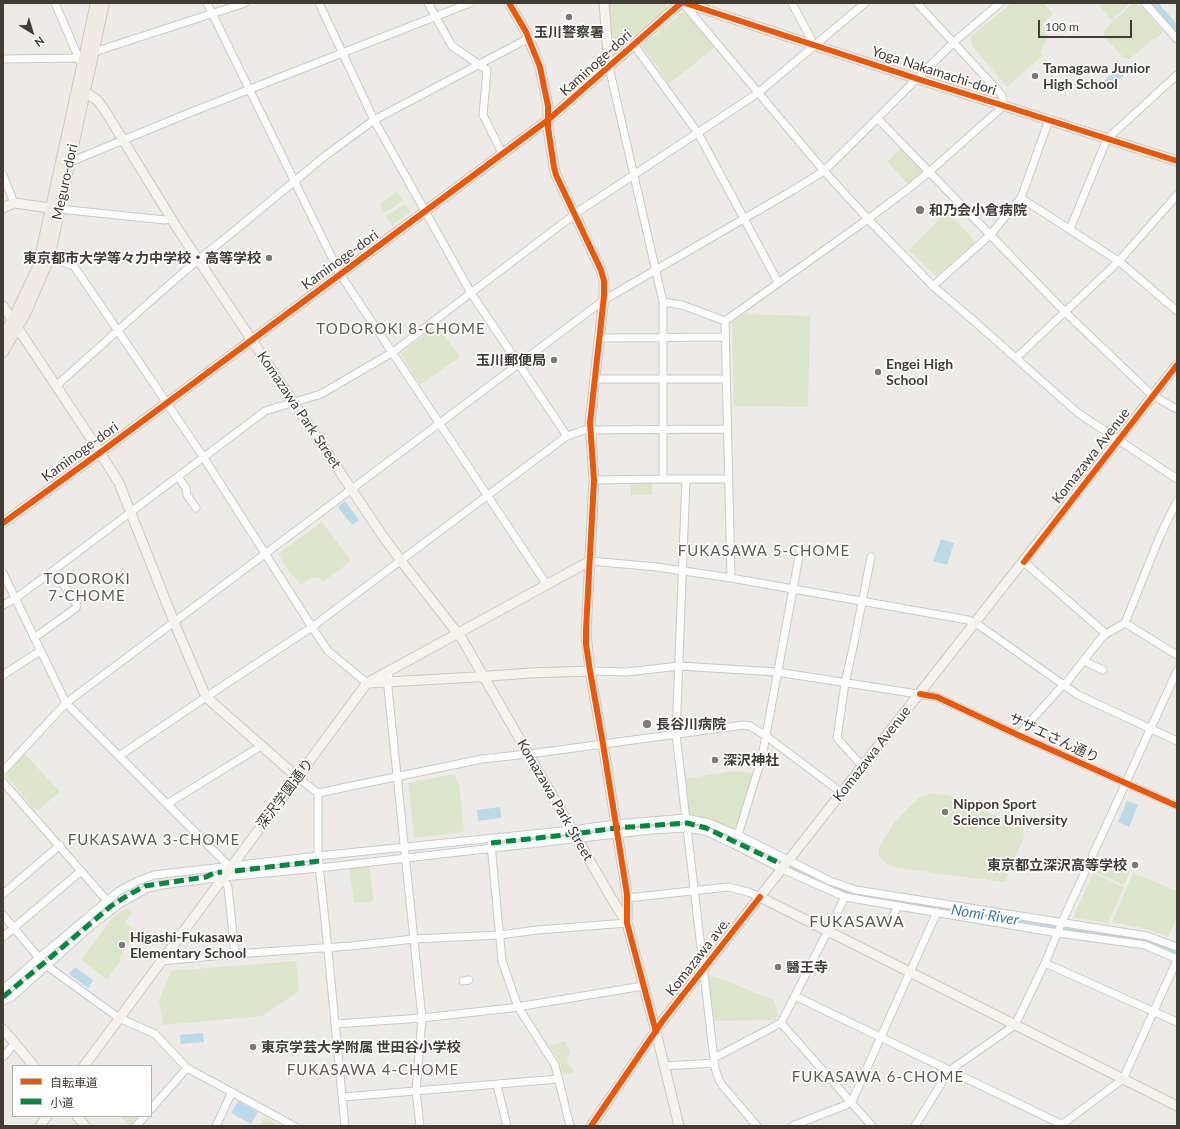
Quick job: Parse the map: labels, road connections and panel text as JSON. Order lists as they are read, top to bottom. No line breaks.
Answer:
{"streets":{"main road":["Meguro-dori"],"street":["Kaminoge-dori","Yoga Nakamachi-dori","Komazawa Park Street","Komazawa Avenue","サザエさん通り","深沢学園通り","Komazawa ave."]},"crossings":[["Kaminoge-dori","Yoga Nakamachi-dori"],["Kaminoge-dori","Komazawa Park Street"],["Meguro-dori","Komazawa Park Street"],["Komazawa Park Street","深沢学園通り"],["Komazawa Avenue","サザエさん通り"],["Komazawa Avenue","Komazawa ave."]],"districts":["TODOROKI 8-CHOME","FUKASAWA 5-CHOME","TODOROKI 7-CHOME","FUKASAWA 3-CHOME","FUKASAWA","FUKASAWA 4-CHOME","FUKASAWA 6-CHOME"],"water":["Nomi River"],"places":["玉川警察署","Tamagawa Junior High School","和乃会小倉病院","東京都市大学等々力中学校・高等学校","玉川郵便局","Engei High School","長谷川病院","深沢神社","Nippon Sport Science University","東京都立深沢高等学校","Higashi-Fukasawa Elementary School","醫王寺","東京学芸大学附属 世田谷小学校"],"legend":["自転車道","小道"],"scale_bar":"100 m","north":"bottom right"}
